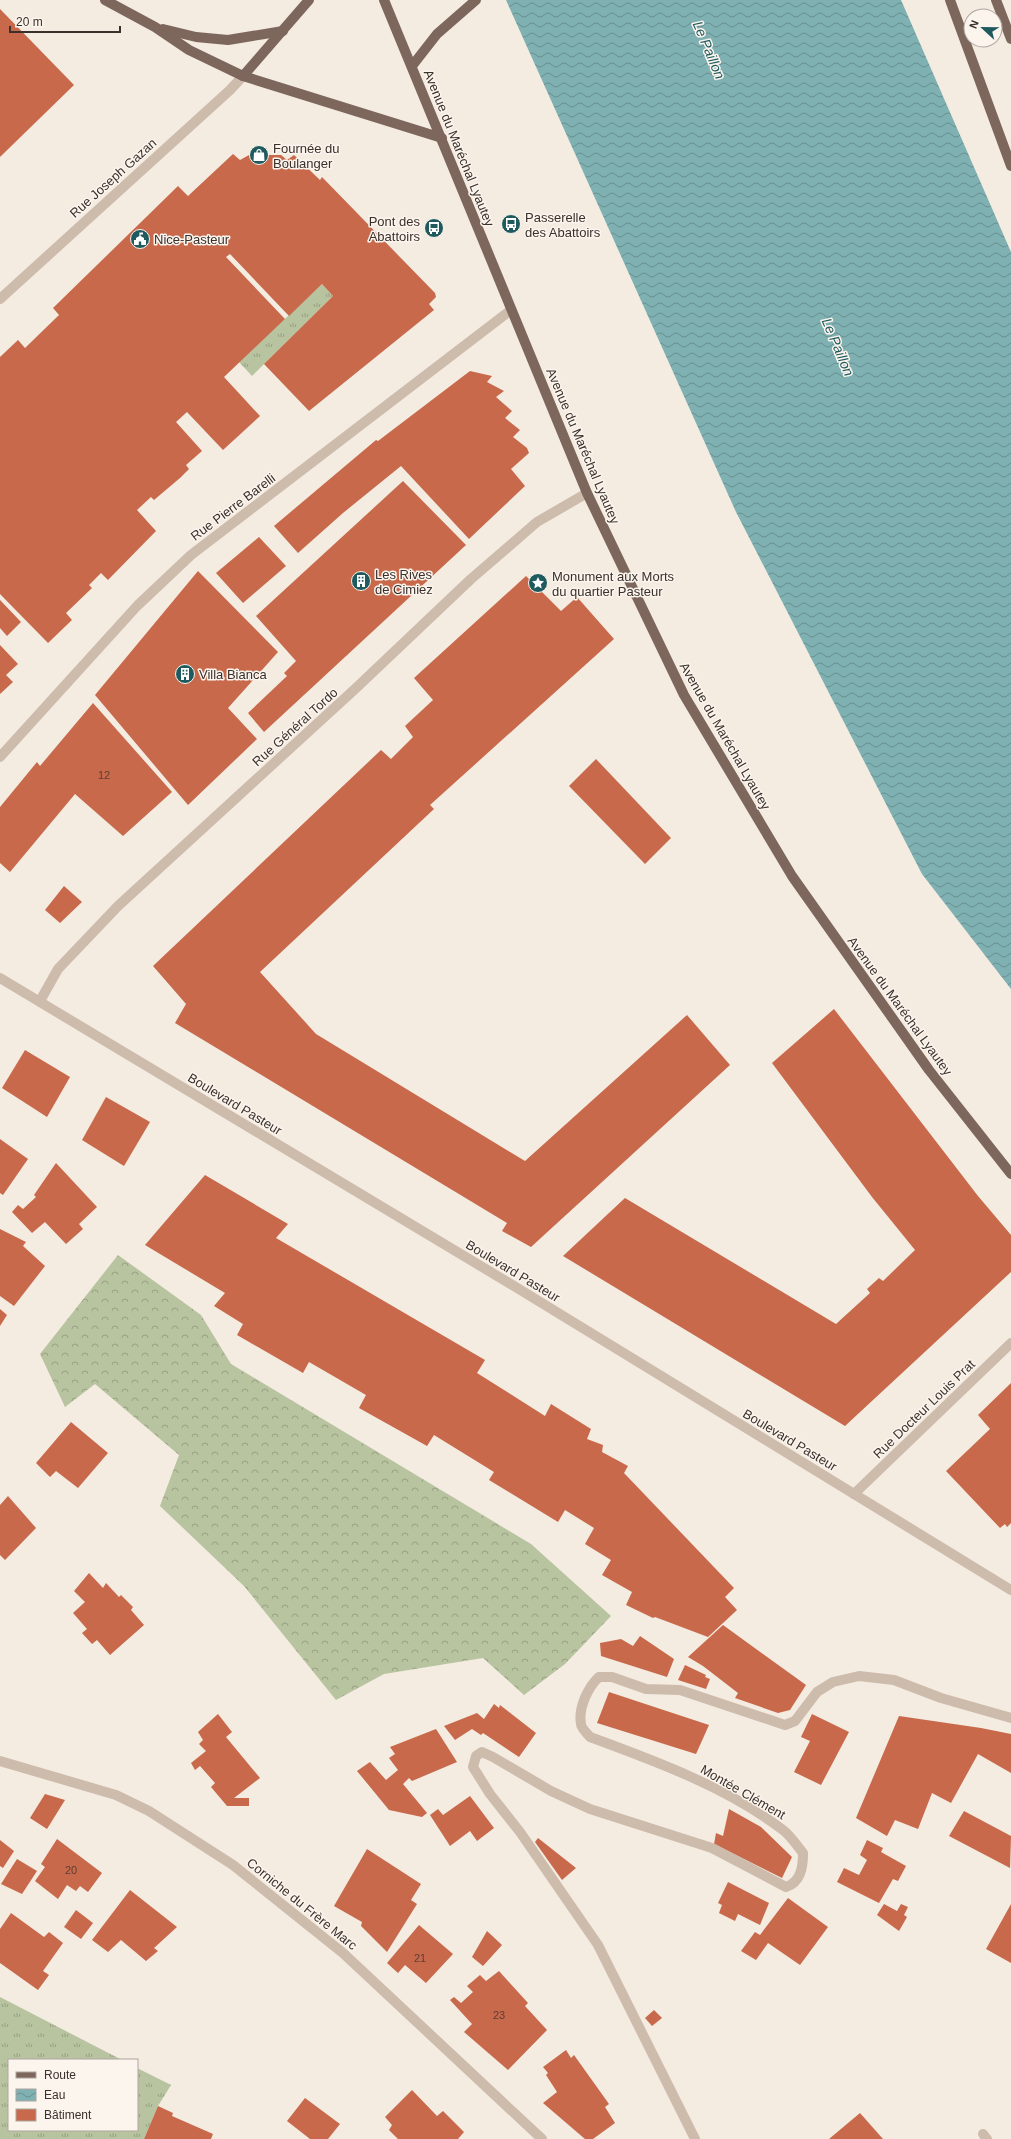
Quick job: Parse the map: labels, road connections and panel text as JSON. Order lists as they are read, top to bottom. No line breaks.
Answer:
{"streets":{"main road":["Avenue du Maréchal Lyautey"],"street":["Rue Joseph Gazan","Rue Pierre Barelli","Rue Général Tordo","Boulevard Pasteur","Rue Docteur Louis Prat","Montée Clément","Corniche du Frère Marc"]},"crossings":[["Avenue du Maréchal Lyautey","Rue Pierre Barelli"],["Avenue du Maréchal Lyautey","Rue Général Tordo"],["Rue Général Tordo","Boulevard Pasteur"],["Boulevard Pasteur","Rue Docteur Louis Prat"]],"water":["Le Paillon"],"places":{"shop":["Fournée du Boulanger"],"bus stop":["Passerelle des Abattoirs","Pont des Abattoirs"],"public building":["Nice-Pasteur"],"building":["Les Rives de Cimiez","Villa Bianca"],"place":["Monument aux Morts du quartier Pasteur"]},"house_numbers":["12","20","21","23"],"legend":["Route","Eau","Bâtiment"],"scale_bar":"20 m","north":"left"}
